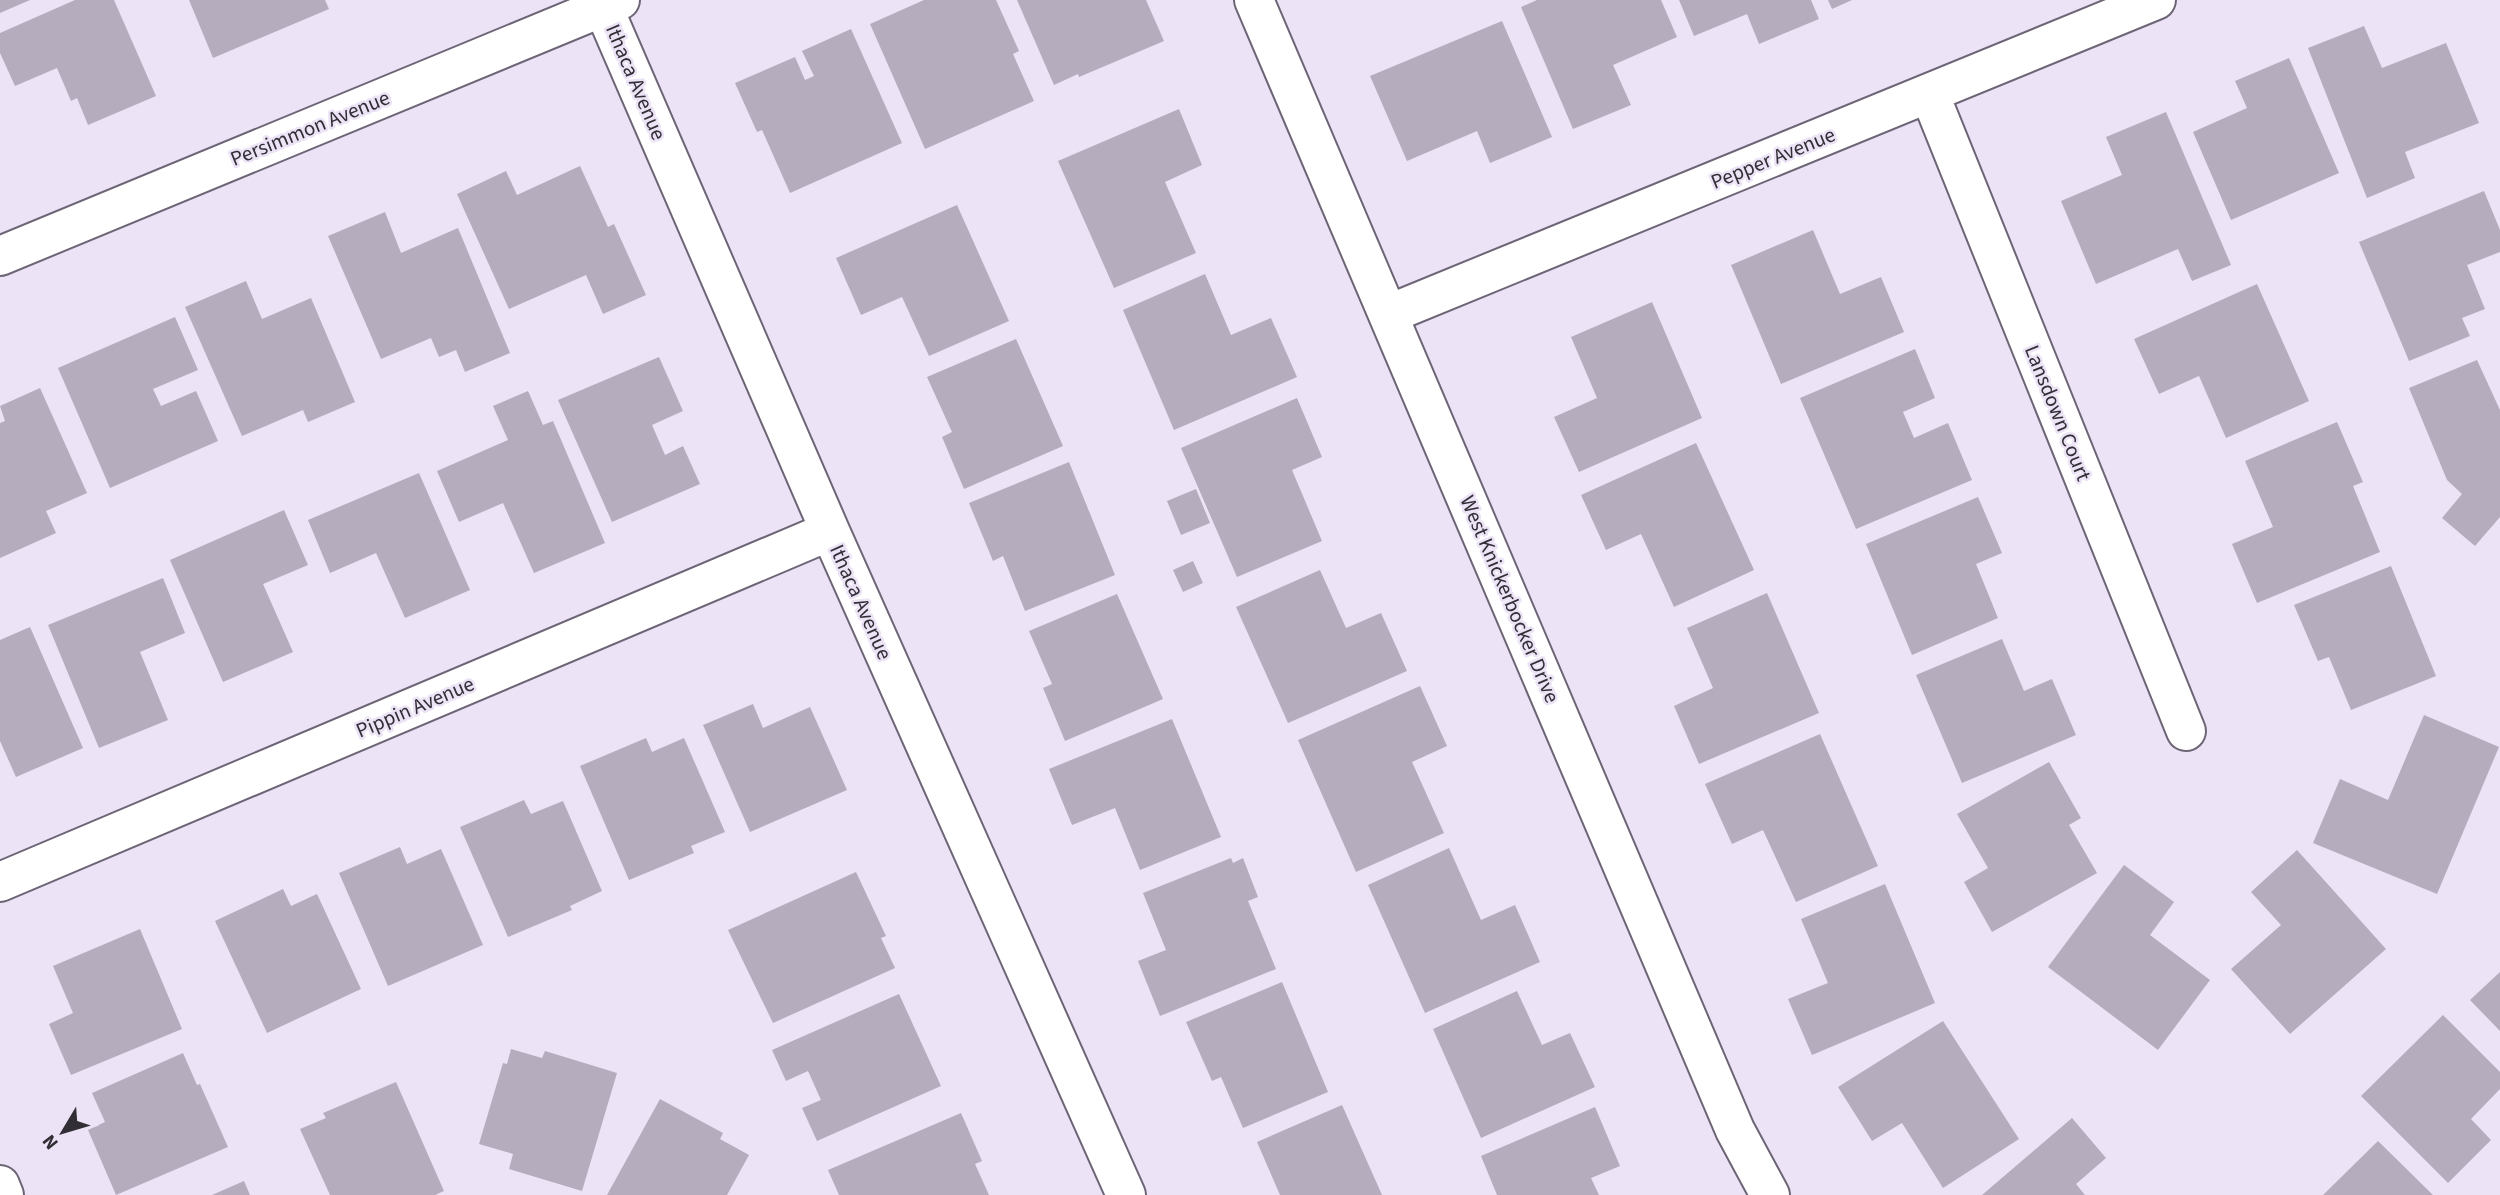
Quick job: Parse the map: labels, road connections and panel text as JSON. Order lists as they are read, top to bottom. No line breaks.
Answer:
{"streets":{"street":["Ithaca Avenue","Persimmon Avenue","Pepper Avenue","Lansdown Court","West Knickerbocker Drive","Pippin Avenue"]},"crossings":[["Ithaca Avenue","Persimmon Avenue"],["Ithaca Avenue","Pippin Avenue"],["Pepper Avenue","Lansdown Court"],["Pepper Avenue","West Knickerbocker Drive"]],"north":"bottom left"}
